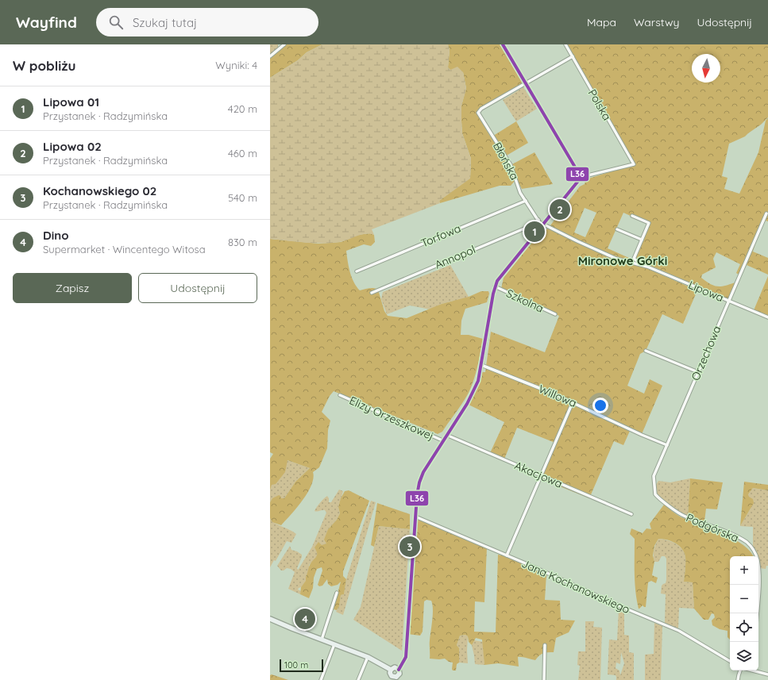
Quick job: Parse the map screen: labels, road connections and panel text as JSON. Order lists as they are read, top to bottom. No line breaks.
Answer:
{"streets":{"street":["Polska","Błońska","Torfowa","Annopol","Lipowa","Szkolna","Orzechowa","Willowa","Elizy Orzeszkowej","Akacjowa","Podgórska","Jana Kochanowskiego"]},"crossings":[["Błońska","Torfowa"],["Błońska","Annopol"],["Błońska","Lipowa"],["Lipowa","Orzechowa"],["Orzechowa","Willowa"],["Orzechowa","Podgórska"]],"districts":["Mironowe Górki"],"lines":["transit line L36"],"scale_bar":"100 m","north":"bottom","page":{"header":"Wayfind","search":"Szukaj tutaj","nav":["Mapa","Warstwy","Udostępnij"],"heading":["W pobliżu","Wyniki: 4"],"list":[{"mark":"1","name":"Lipowa 01","note":"Przystanek · Radzymińska","value":"420 m"},{"mark":"2","name":"Lipowa 02","note":"Przystanek · Radzymińska","value":"460 m"},{"mark":"3","name":"Kochanowskiego 02","note":"Przystanek · Radzymińska","value":"540 m"},{"mark":"4","name":"Dino","note":"Supermarket · Wincentego Witosa","value":"830 m"}],"pins":["2","1","3","4"],"buttons":["Zapisz","Udostępnij"],"map_buttons":["+","−"],"scale":"100 m"}}
